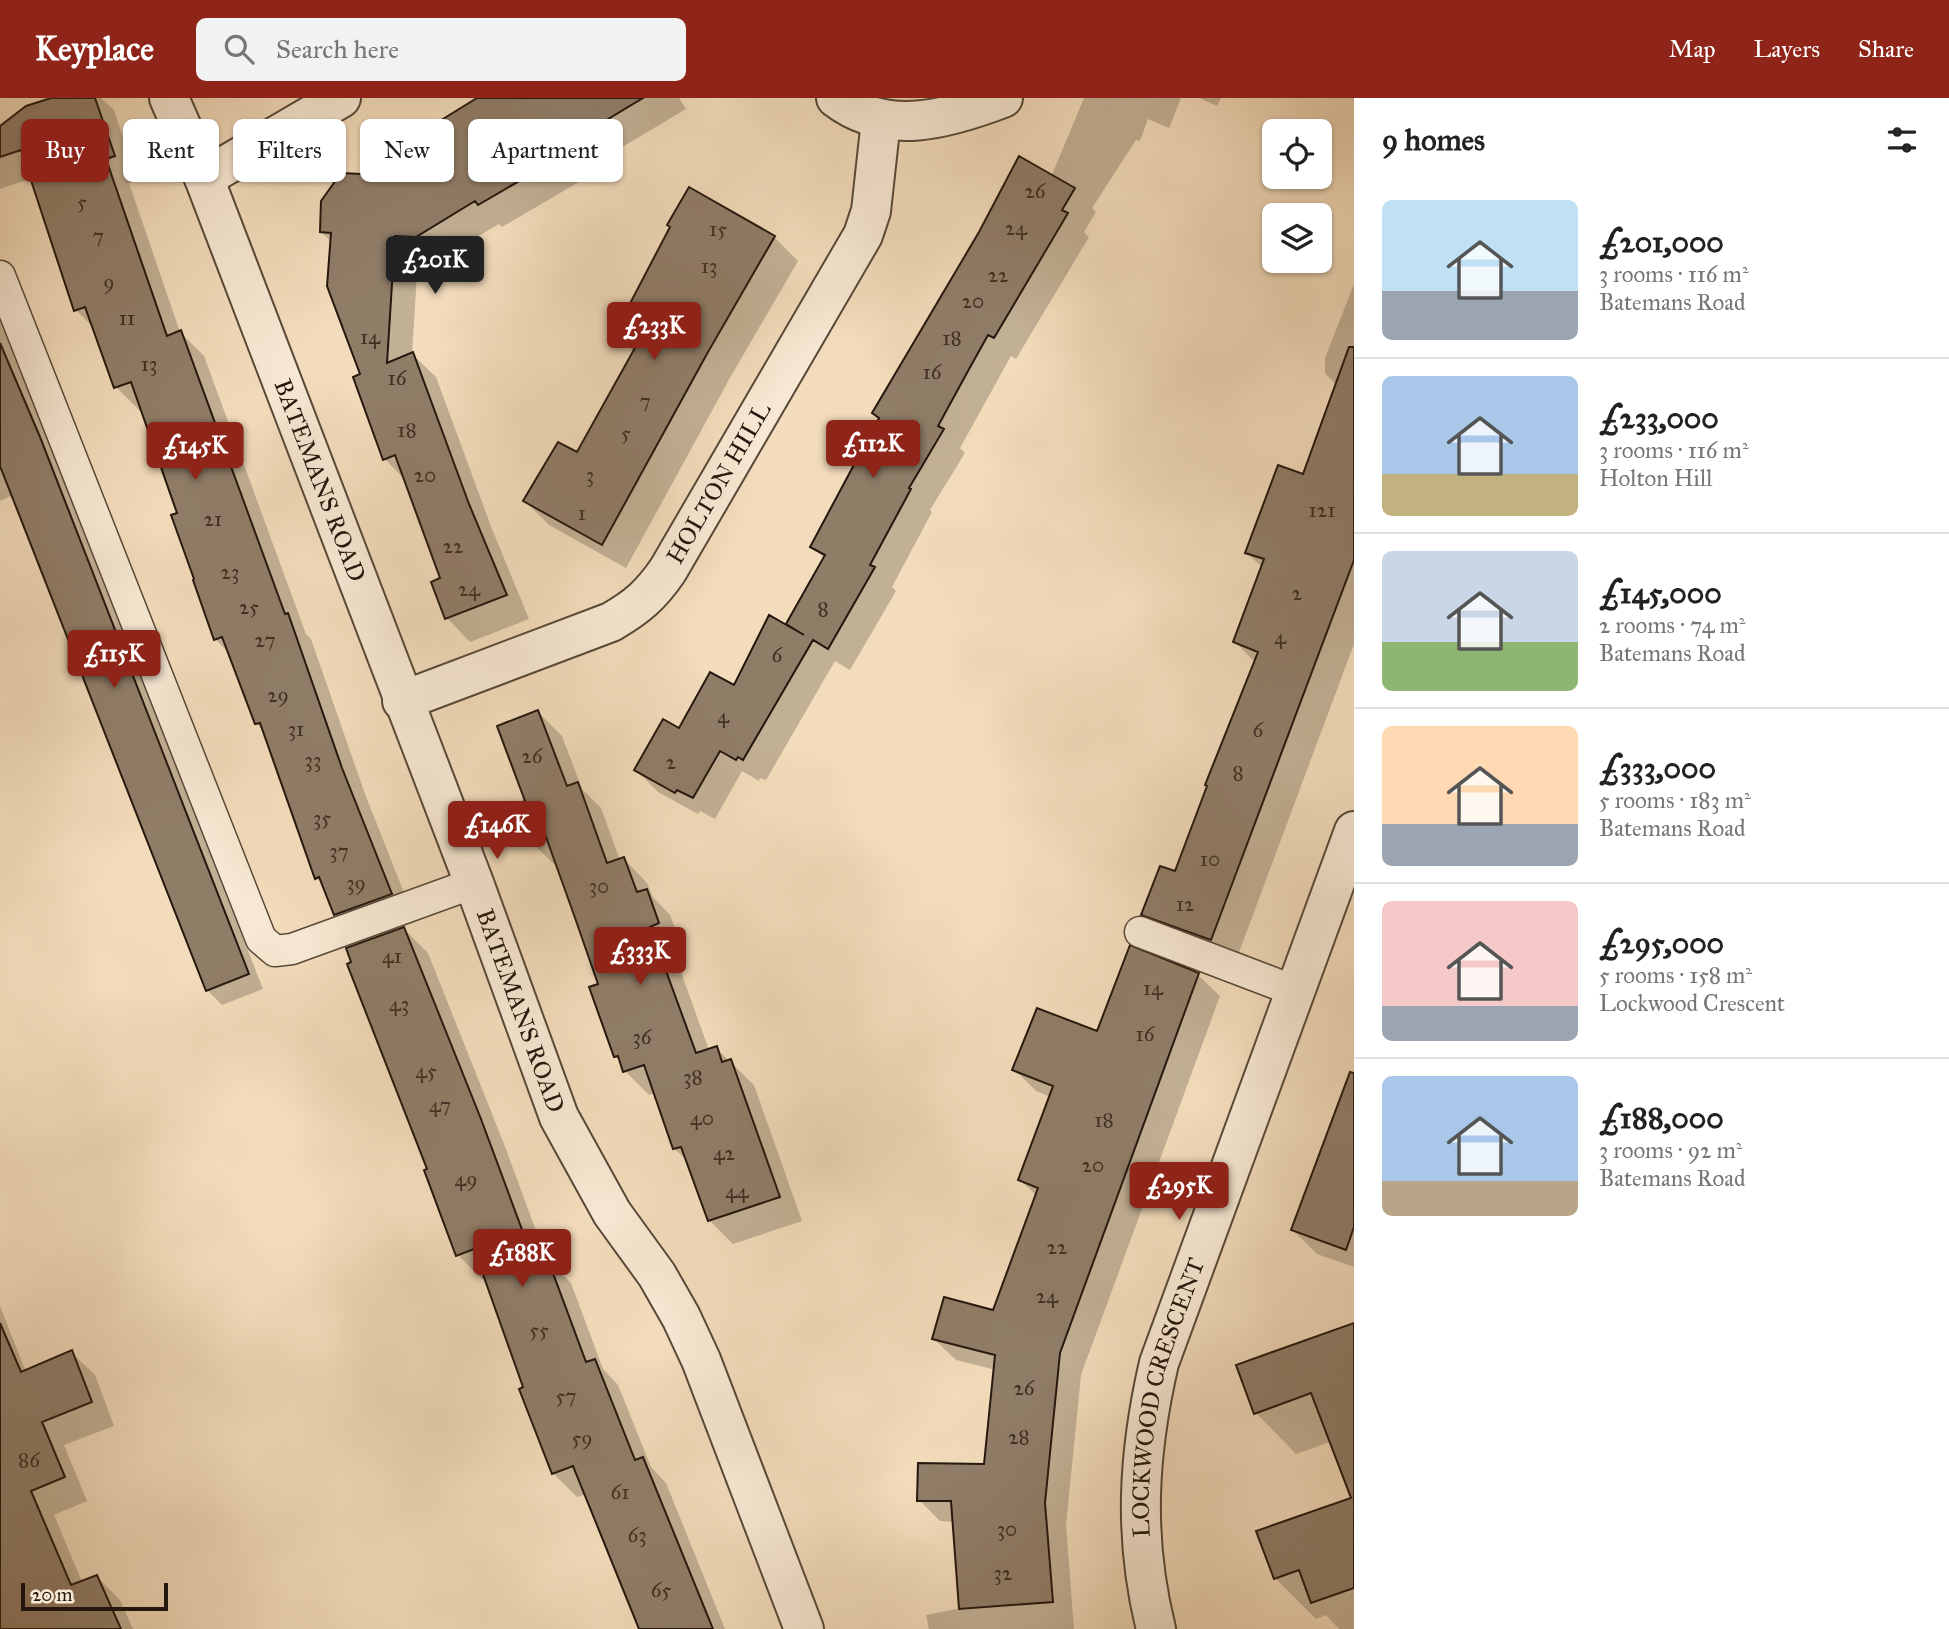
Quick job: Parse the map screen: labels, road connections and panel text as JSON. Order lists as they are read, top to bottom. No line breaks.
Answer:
{"streets":{"street":["BATEMANS ROAD","HOLTON HILL","LOCKWOOD CRESCENT"]},"crossings":[["BATEMANS ROAD","HOLTON HILL"]],"house_numbers":["26","5","24","15","7","13","22","9","20","11","14","18","13","16","16","7","18","5","20","3","121","1","21","22","23","24","2","25","8","4","27","6","29","4","31","6","26","33","2","8","35","37","10","39","30","12","41","14","43","16","36","45","38","47","40","18","42","20","49","44","22","24","55","26","57","28","59","86","61","30","63","32","65"],"scale_bar":"20 m","page":{"header":"Keyplace","search":"Search here","nav":["Map","Layers","Share"],"heading":"9 homes","chip":["Buy","Rent","Filters","New","Apartment"],"list":[{"name":"£201,000","note":"3 rooms · 116 m² · Batemans Road"},{"name":"£233,000","note":"3 rooms · 116 m² · Holton Hill"},{"name":"£145,000","note":"2 rooms · 74 m² · Batemans Road"},{"name":"£333,000","note":"5 rooms · 183 m² · Batemans Road"},{"name":"£295,000","note":"5 rooms · 158 m² · Lockwood Crescent"},{"name":"£188,000","note":"3 rooms · 92 m² · Batemans Road"}],"price":["£201K","£233K","£112K","£145K","£115K","£146K","£333K","£295K","£188K"],"scale":"20 m"}}
